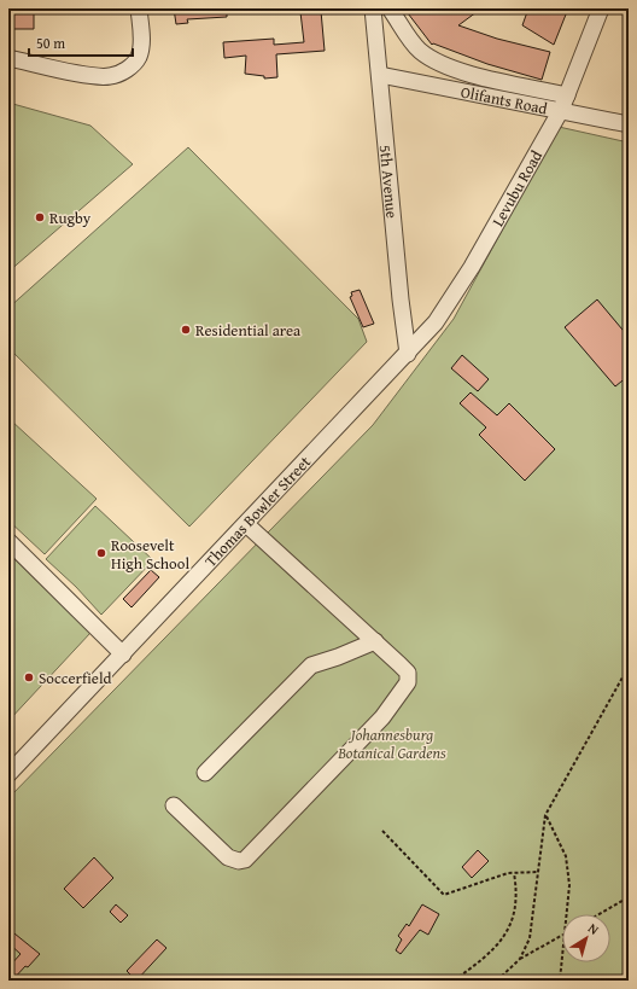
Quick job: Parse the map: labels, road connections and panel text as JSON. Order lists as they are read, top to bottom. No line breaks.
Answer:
{"streets":{"street":["Olifants Road","5th Avenue","Levubu Road","Thomas Bowler Street"]},"crossings":[["Olifants Road","5th Avenue"],["Olifants Road","Levubu Road"],["5th Avenue","Levubu Road"],["5th Avenue","Thomas Bowler Street"],["Levubu Road","Thomas Bowler Street"]],"parks":["Johannesburg Botanical Gardens"],"places":["Rugby","Residential area","Roosevelt High School","Soccerfield"],"scale_bar":"50 m","north":"top right"}
